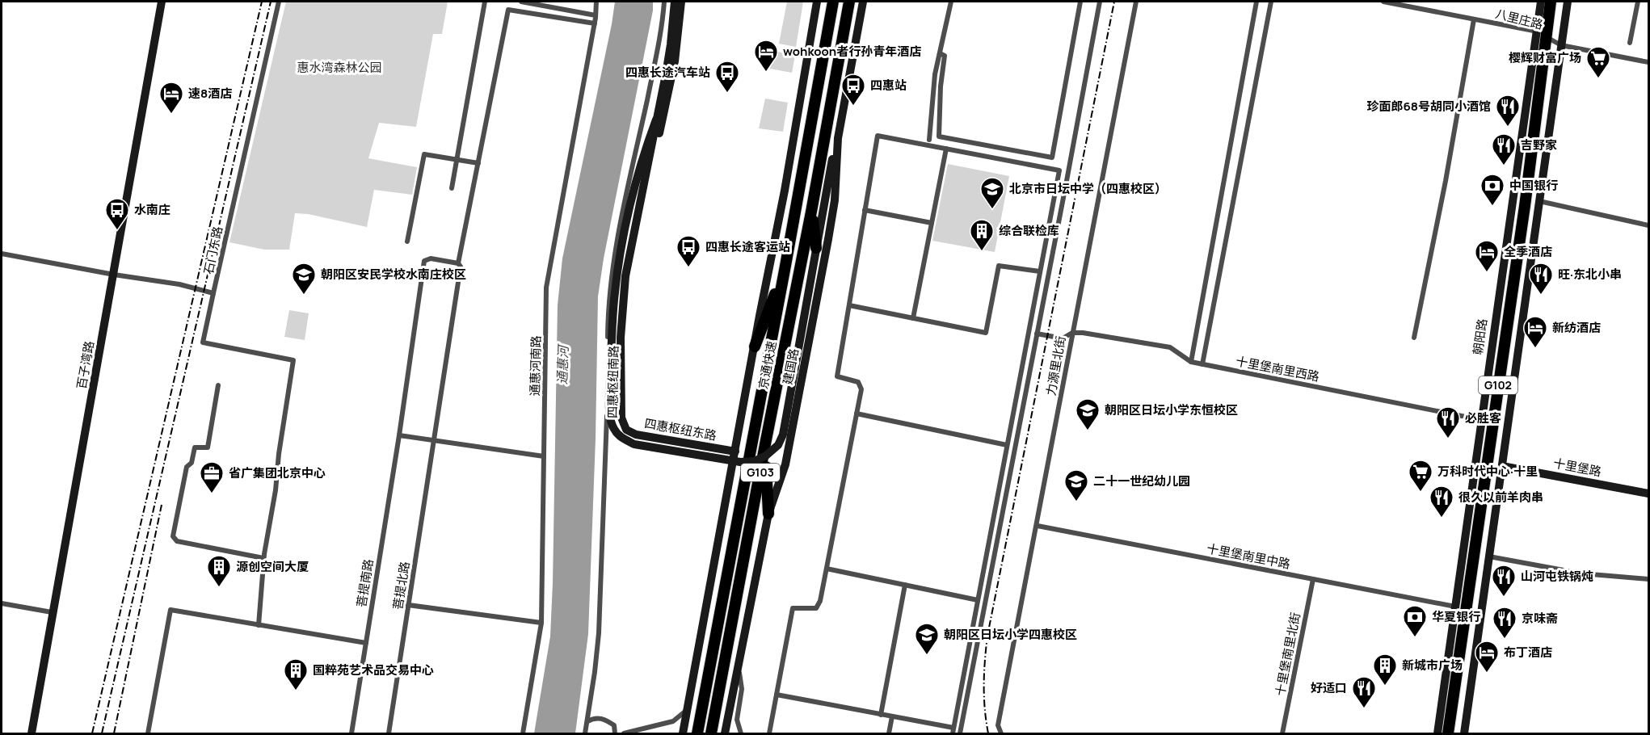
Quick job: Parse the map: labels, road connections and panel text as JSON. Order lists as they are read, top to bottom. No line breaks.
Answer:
{"streets":{"highway":["朝阳路","京通快速","G102","G103"],"street":["八里庄路","石门东路","百子湾路","通惠河南路","力源里北街","建国路","十里堡南里西路","四惠枢纽南路","四惠枢纽东路","十里堡路","十里堡南里中路","菩提南路","菩提北路","十里堡南里北街"]},"crossings":[["八里庄路","朝阳路"],["石门东路","百子湾路"],["朝阳路","十里堡南里西路"],["朝阳路","十里堡路"],["朝阳路","十里堡南里中路"],["通惠河南路","菩提北路"],["力源里北街","十里堡南里西路"],["力源里北街","十里堡南里中路"],["四惠枢纽南路","四惠枢纽东路"],["十里堡南里中路","十里堡南里北街"],["菩提南路","菩提北路"]],"water":["通惠河"],"parks":["惠水湾森林公园"],"places":{"hotel":["wohkoon者行孙青年酒店","速8酒店","全季酒店","新纺酒店","布丁酒店"],"supermarket":["樱辉财富广场","万科时代中心·十里"],"bus stop":["四惠长途汽车站","四惠站","水南庄","四惠长途客运站"],"restaurant":["珍面郎68号胡同小酒馆","吉野家","旺·东北小串","必胜客","很久以前羊肉串","山河屯铁锅炖","京味斋","好适口"],"bank":["中国银行","华夏银行"],"school or university":["北京市日坛中学（四惠校区）","朝阳区安民学校水南庄校区","朝阳区日坛小学东恒校区","二十一世纪幼儿园","朝阳区日坛小学四惠校区"],"building":["综合联检库","源创空间大厦","新城市广场","国粹苑艺术品交易中心"],"office":["省广集团北京中心"]}}
